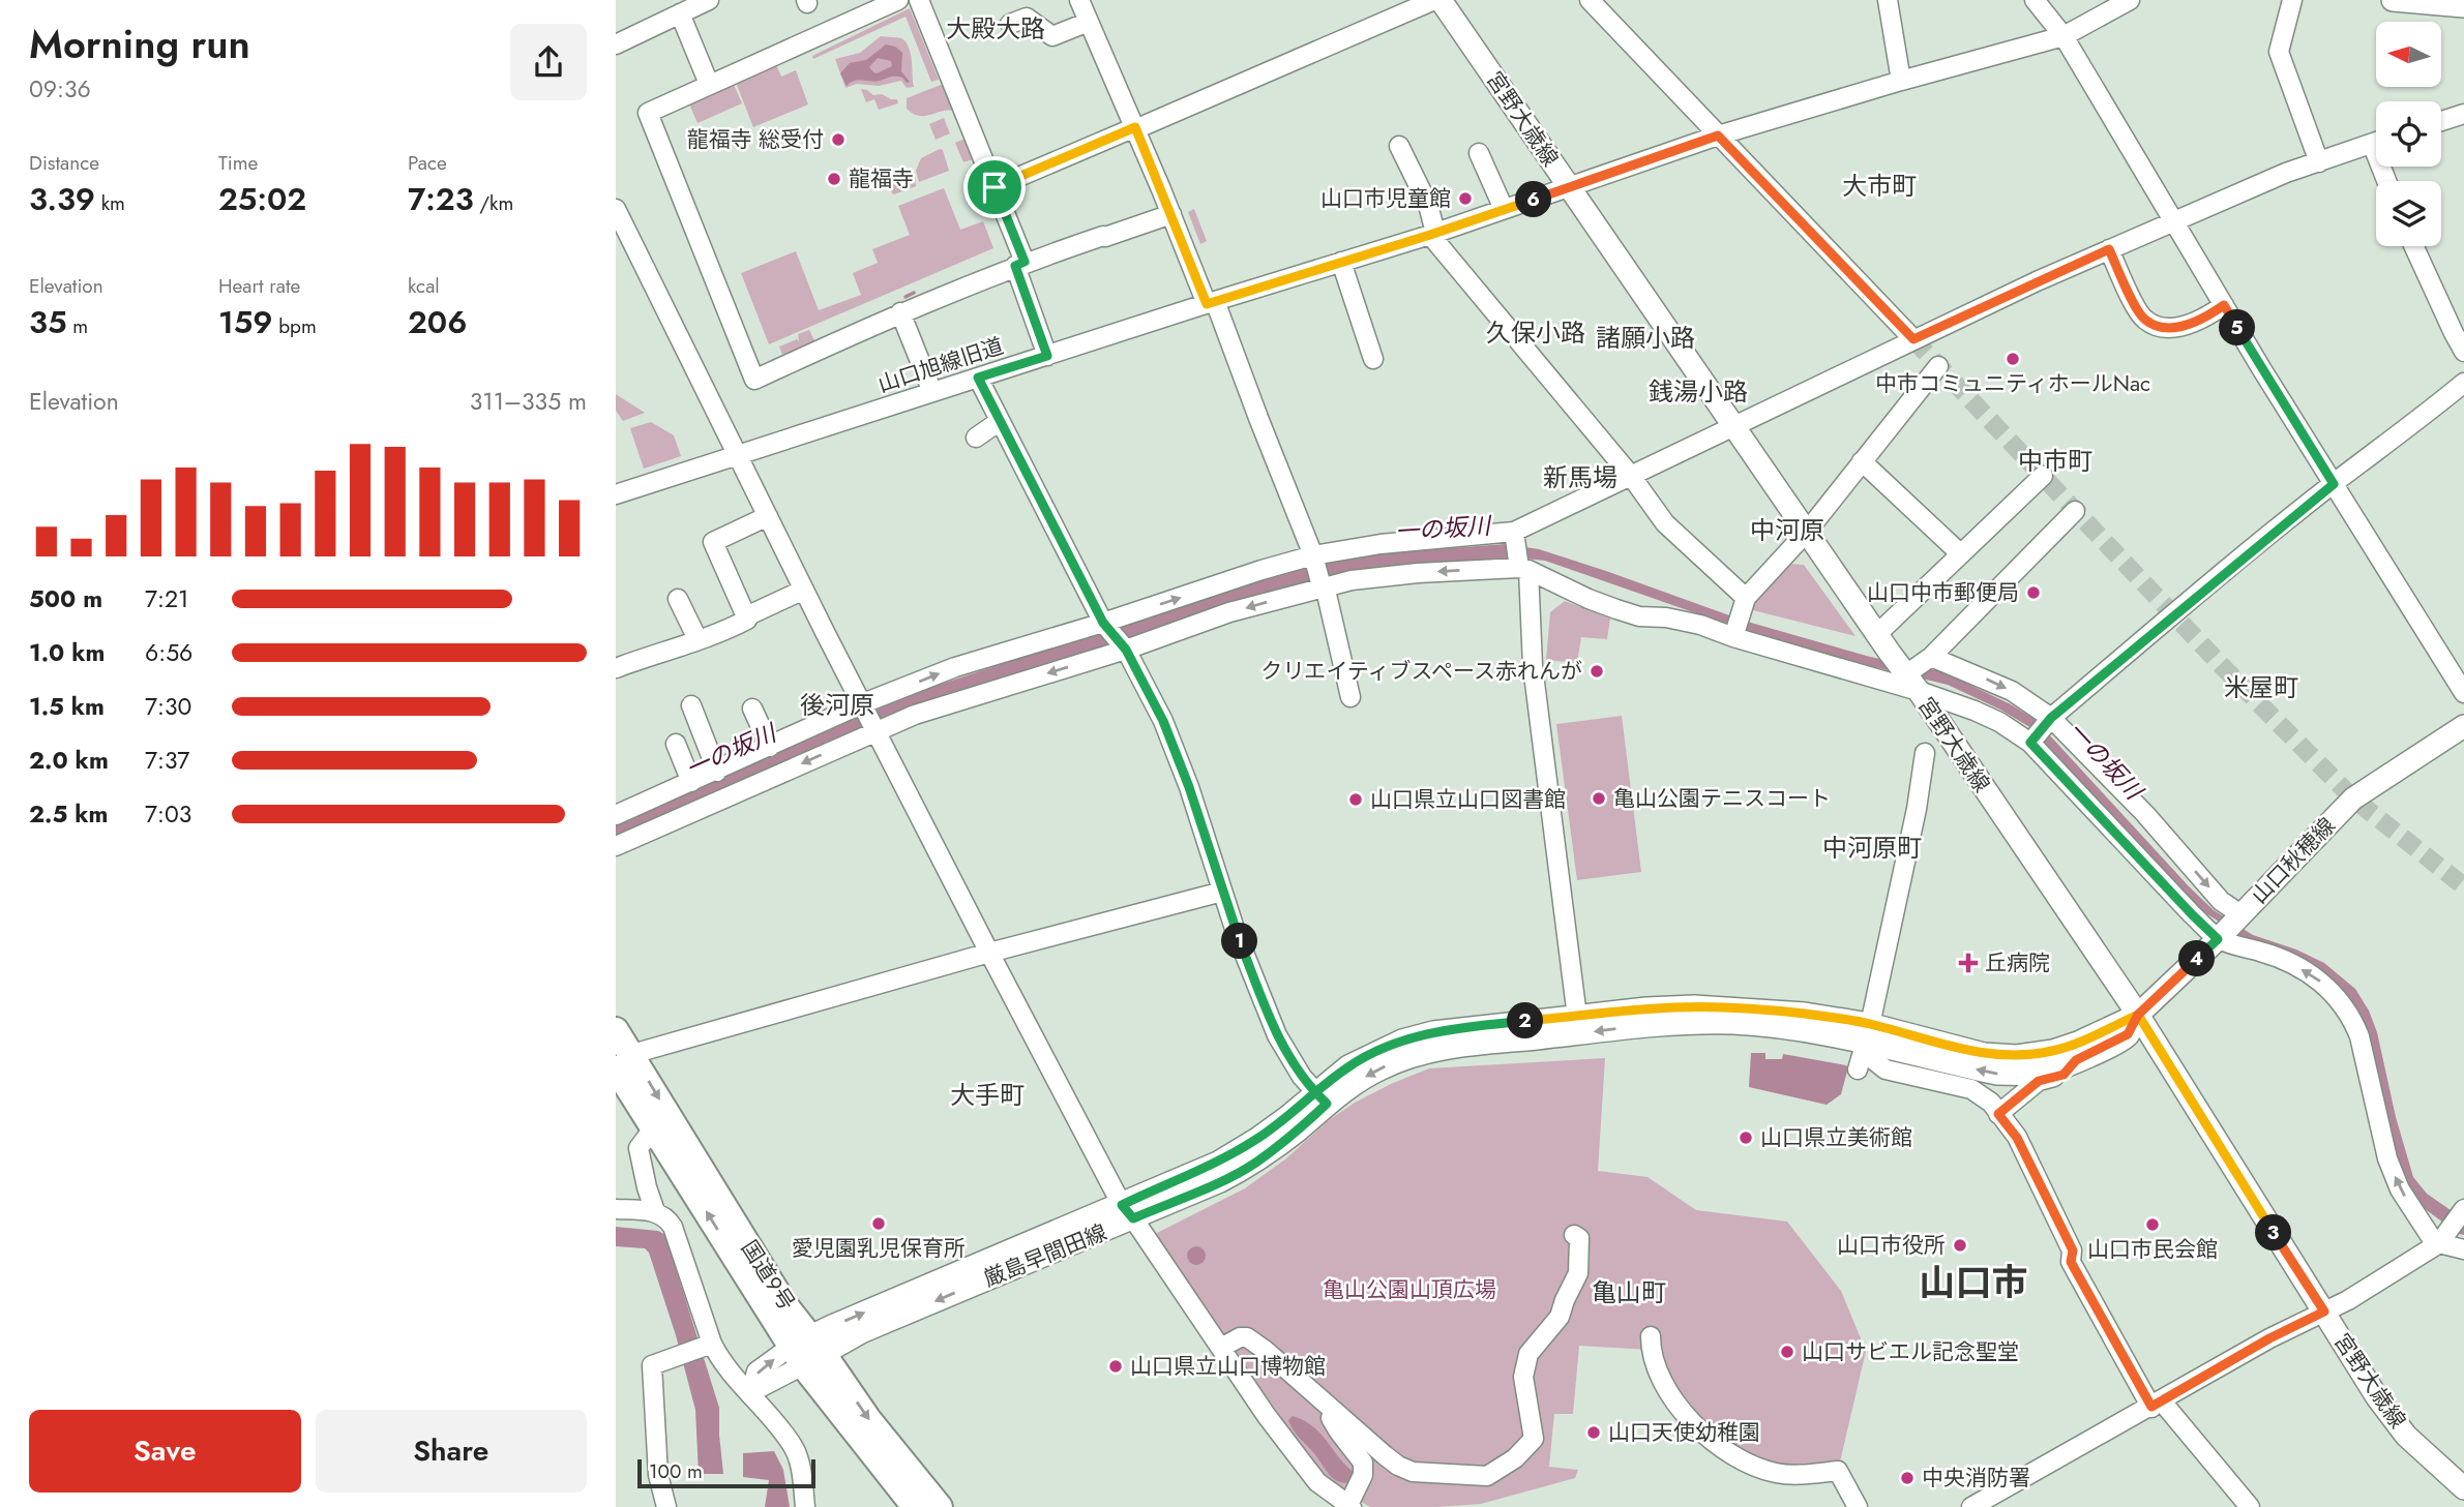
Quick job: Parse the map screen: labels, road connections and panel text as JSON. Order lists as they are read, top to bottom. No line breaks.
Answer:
{"streets":{"highway":["国道9号"],"main road":["宮野大歳線","山口秋穂線","厳島早間田線"],"street":["山口旭線旧道"]},"crossings":[["宮野大歳線","山口旭線旧道"],["宮野大歳線","山口秋穂線"],["宮野大歳線","厳島早間田線"],["山口秋穂線","厳島早間田線"],["厳島早間田線","国道9号"]],"districts":["大殿大路","大市町","久保小路","諸願小路","銭湯小路","中市町","新馬場","中河原","米屋町","後河原","中河原町","大手町","山口市","亀山町"],"water":["一の坂川"],"parks":["亀山公園山頂広場"],"places":{"other":["龍福寺 総受付","龍福寺","山口市児童館","中市コミュニティホールNac","山口中市郵便局","クリエイティブスペース赤れんが","亀山公園テニスコート","山口県立山口図書館","山口県立美術館","愛児園乳児保育所","山口市民会館","山口市役所","山口サビエル記念聖堂","山口県立山口博物館","山口天使幼稚園","中央消防署"],"health":["丘病院"]},"scale_bar":"100 m","north":"left","page":{"heading":["Morning run","09:36"],"stats":[["Distance","3.39 km"],["Time","25:02"],["Pace","7:23 /km"],["Elevation","35 m"],["Heart rate","159 bpm"],["kcal","206"]],"pins":["6","5","1","4","2","3"],"chart":["Elevation","311–335 m"],"list":[{"name":"500 m","note":"7:21"},{"name":"1.0 km","note":"6:56"},{"name":"1.5 km","note":"7:30"},{"name":"2.0 km","note":"7:37"},{"name":"2.5 km","note":"7:03"}],"buttons":["Save","Share"],"scale":"100 m"}}
